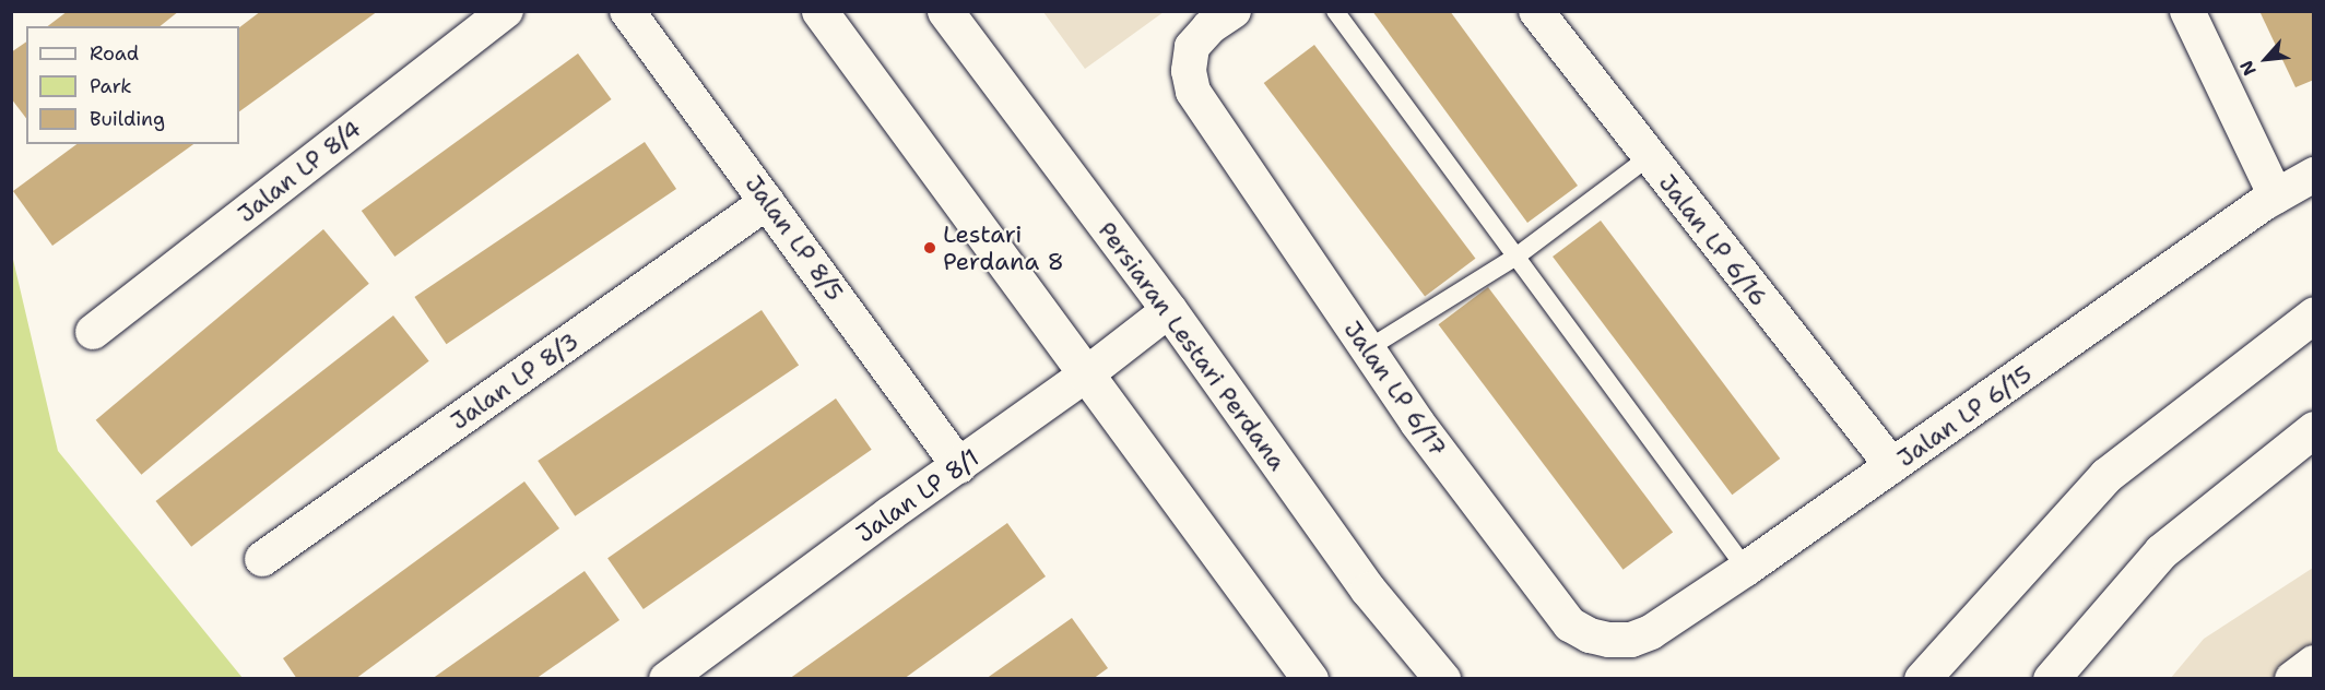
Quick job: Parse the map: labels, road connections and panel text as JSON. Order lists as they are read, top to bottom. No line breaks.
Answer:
{"streets":{"main road":["Persiaran Lestari Perdana"],"street":["Jalan LP 8/4","Jalan LP 8/5","Jalan LP 6/16","Jalan LP 8/3","Jalan LP 6/17","Jalan LP 6/15","Jalan LP 8/1"]},"crossings":[["Jalan LP 8/5","Jalan LP 8/3"],["Jalan LP 8/5","Jalan LP 8/1"],["Jalan LP 6/16","Jalan LP 6/15"],["Persiaran Lestari Perdana","Jalan LP 8/1"],["Jalan LP 6/17","Jalan LP 6/15"]],"places":["Lestari Perdana 8"],"legend":["Road","Park","Building"],"north":"bottom left"}
